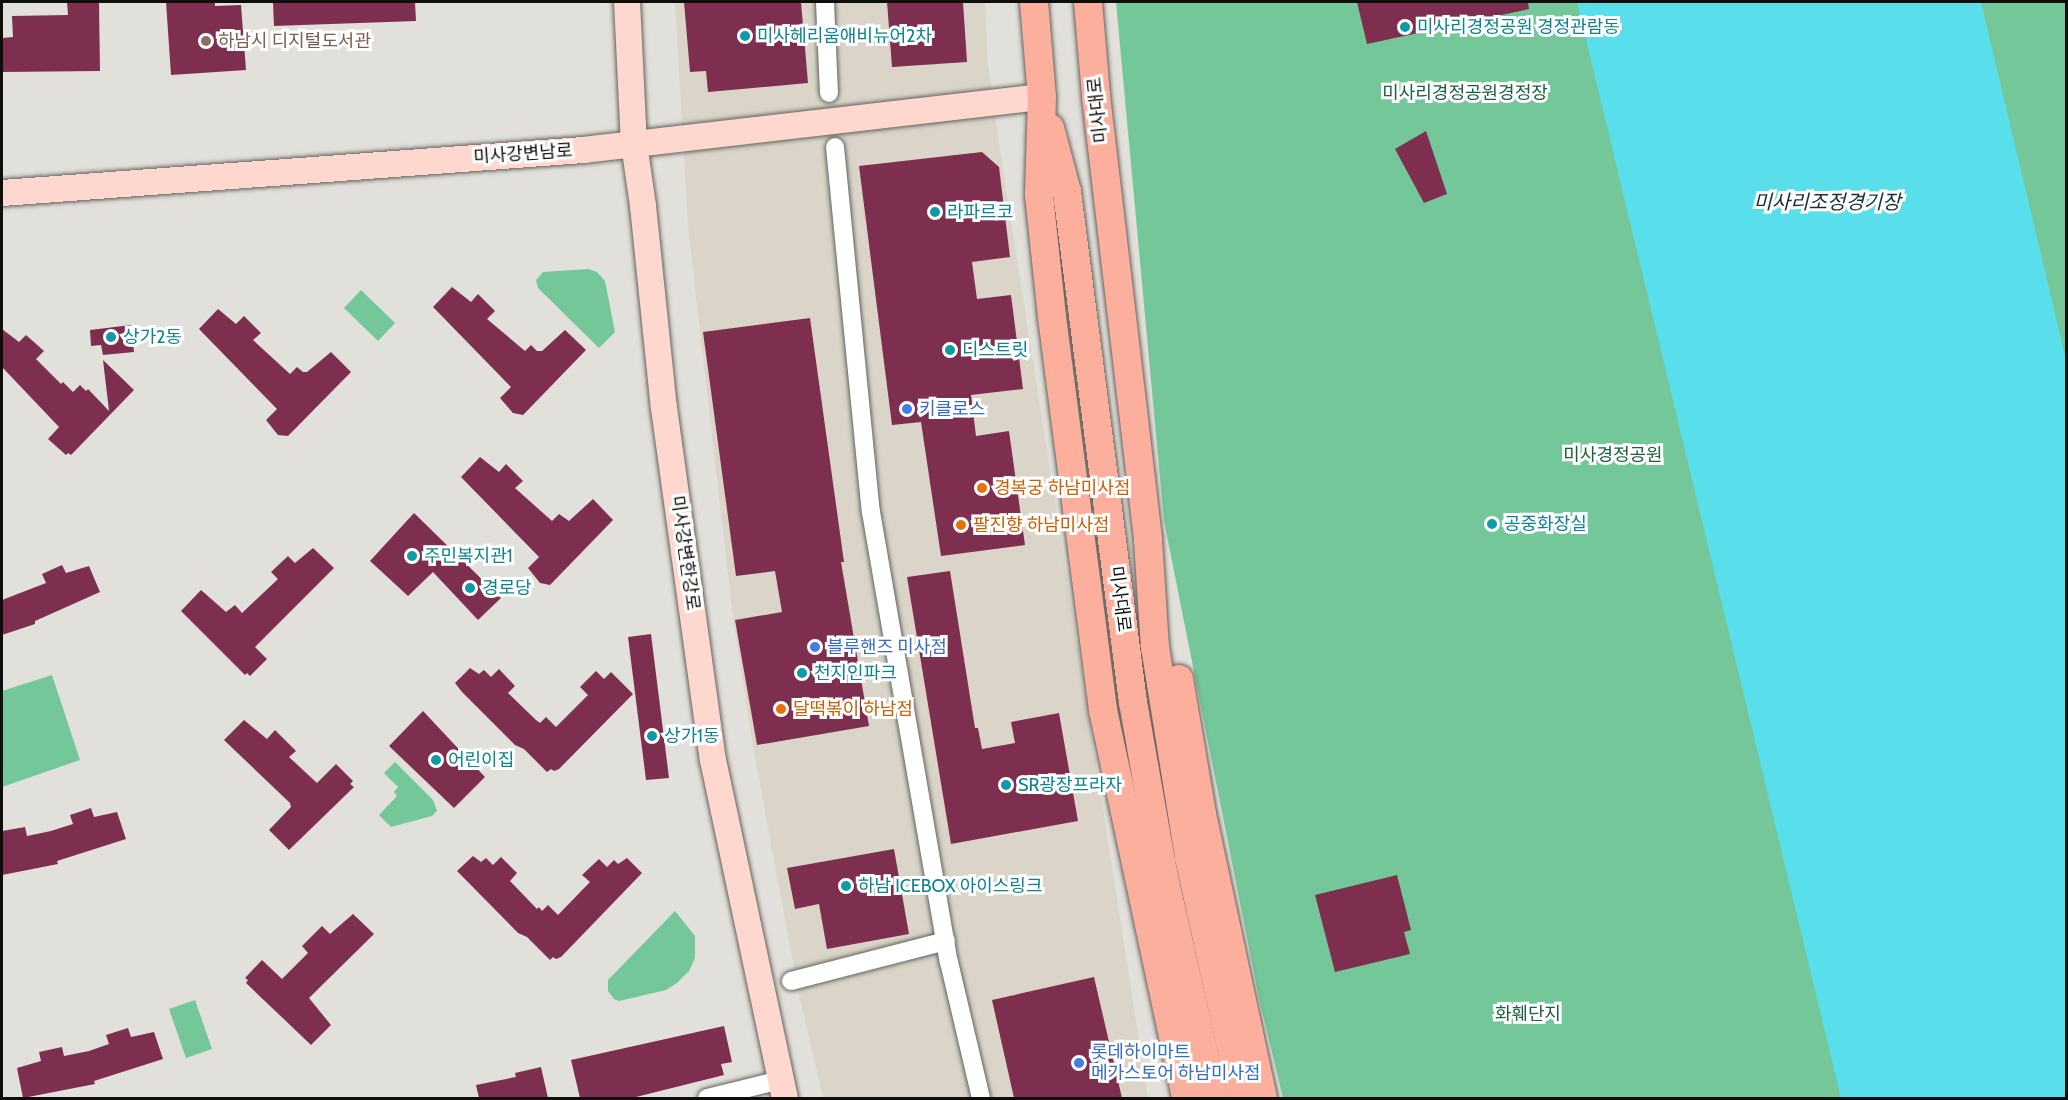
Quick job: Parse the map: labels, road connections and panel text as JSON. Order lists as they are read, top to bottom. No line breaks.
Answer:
{"streets":{"main road":["미사대로"],"street":["미사강변남로","미사강변한강로"]},"crossings":[["미사대로","미사강변남로"],["미사강변남로","미사강변한강로"]],"water":["미사리조정경기장"],"parks":["미사리경정공원경정장","미사경정공원","화훼단지"],"places":["미사리경정공원 경정관람동","미사헤리움애비뉴어2차","하남시 디지털도서관","라파르코","상가2동","디스트릿","키클로스","경복궁 하남미사점","공중화장실","팔진향 하남미사점","주민복지관1","경로당","블루핸즈 미사점","천지인파크","달떡볶이 하남점","상가1동","어린이집","SR광장프라자","하남 ICEBOX 아이스링크","롯데하이마트 메가스토어 하남미사점"]}
